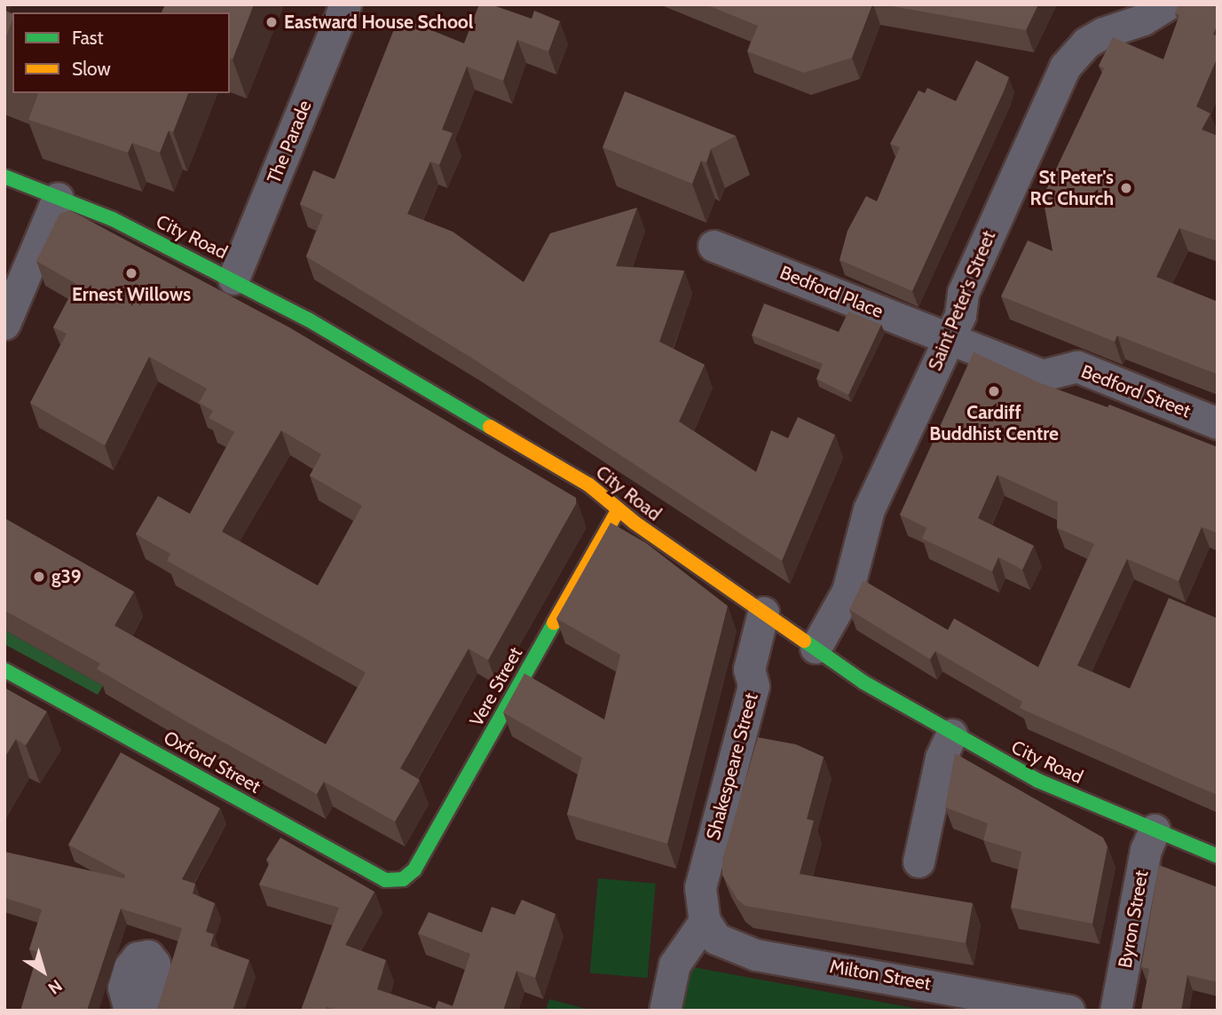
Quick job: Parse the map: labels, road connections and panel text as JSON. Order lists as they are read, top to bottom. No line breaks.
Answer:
{"streets":{"main road":["City Road","Vere Street","Oxford Street"],"street":["The Parade","Bedford Place","Saint Peter's Street","Bedford Street","Shakespeare Street","Byron Street","Milton Street"]},"crossings":[["The Parade","City Road"],["City Road","Saint Peter's Street"],["City Road","Vere Street"],["City Road","Shakespeare Street"],["City Road","Byron Street"],["Bedford Place","Saint Peter's Street"],["Bedford Place","Bedford Street"],["Saint Peter's Street","Bedford Street"],["Vere Street","Oxford Street"],["Shakespeare Street","Milton Street"]],"places":["Eastward House School","St Peter's RC Church","Ernest Willows","Cardiff Buddhist Centre","g39"],"legend":["Fast","Slow"],"north":"bottom right"}
